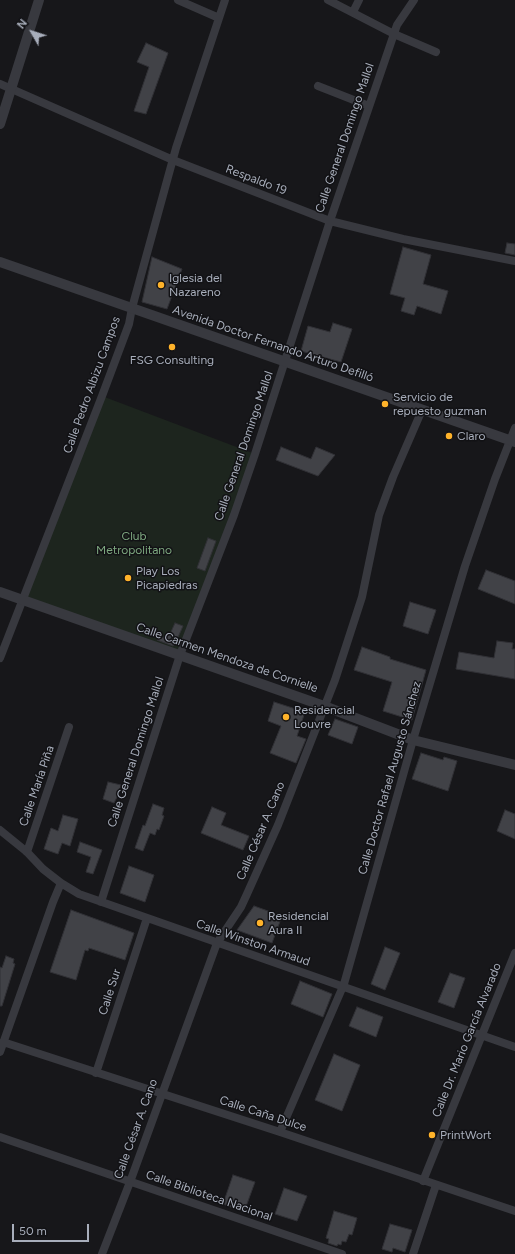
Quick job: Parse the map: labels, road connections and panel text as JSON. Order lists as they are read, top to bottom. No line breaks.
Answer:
{"streets":{"street":["Calle General Domingo Mallol","Respaldo 19","Avenida Doctor Fernando Arturo Defilló","Calle Pedro Albizu Campos","Calle Carmen Mendoza de Cornielle","Calle Doctor Rafael Augusto Sánchez","Calle María Piña","Calle César A. Cano","Calle Winston Armaud","Calle Sur","Calle Dr. Mario García Alvarado","Calle Caña Dulce","Calle Biblioteca Nacional"]},"crossings":[["Calle General Domingo Mallol","Respaldo 19"],["Calle General Domingo Mallol","Avenida Doctor Fernando Arturo Defilló"],["Calle General Domingo Mallol","Calle Carmen Mendoza de Cornielle"],["Calle General Domingo Mallol","Calle Winston Armaud"],["Respaldo 19","Calle Pedro Albizu Campos"],["Avenida Doctor Fernando Arturo Defilló","Calle Pedro Albizu Campos"],["Avenida Doctor Fernando Arturo Defilló","Calle Doctor Rafael Augusto Sánchez"],["Avenida Doctor Fernando Arturo Defilló","Calle César A. Cano"],["Calle Pedro Albizu Campos","Calle Carmen Mendoza de Cornielle"],["Calle Carmen Mendoza de Cornielle","Calle Doctor Rafael Augusto Sánchez"],["Calle Carmen Mendoza de Cornielle","Calle César A. Cano"],["Calle Doctor Rafael Augusto Sánchez","Calle Winston Armaud"],["Calle Doctor Rafael Augusto Sánchez","Calle Caña Dulce"],["Calle María Piña","Calle Winston Armaud"],["Calle César A. Cano","Calle Winston Armaud"],["Calle César A. Cano","Calle Caña Dulce"],["Calle César A. Cano","Calle Biblioteca Nacional"],["Calle Winston Armaud","Calle Sur"],["Calle Winston Armaud","Calle Dr. Mario García Alvarado"],["Calle Sur","Calle Caña Dulce"],["Calle Dr. Mario García Alvarado","Calle Caña Dulce"]],"parks":["Club Metropolitano"],"places":["Iglesia del Nazareno","FSG Consulting","Servicio de repuesto guzman","Claro","Play Los Picapiedras","Residencial Louvre","Residencial Aura II","PrintWort"],"scale_bar":"50 m","north":"top left"}
